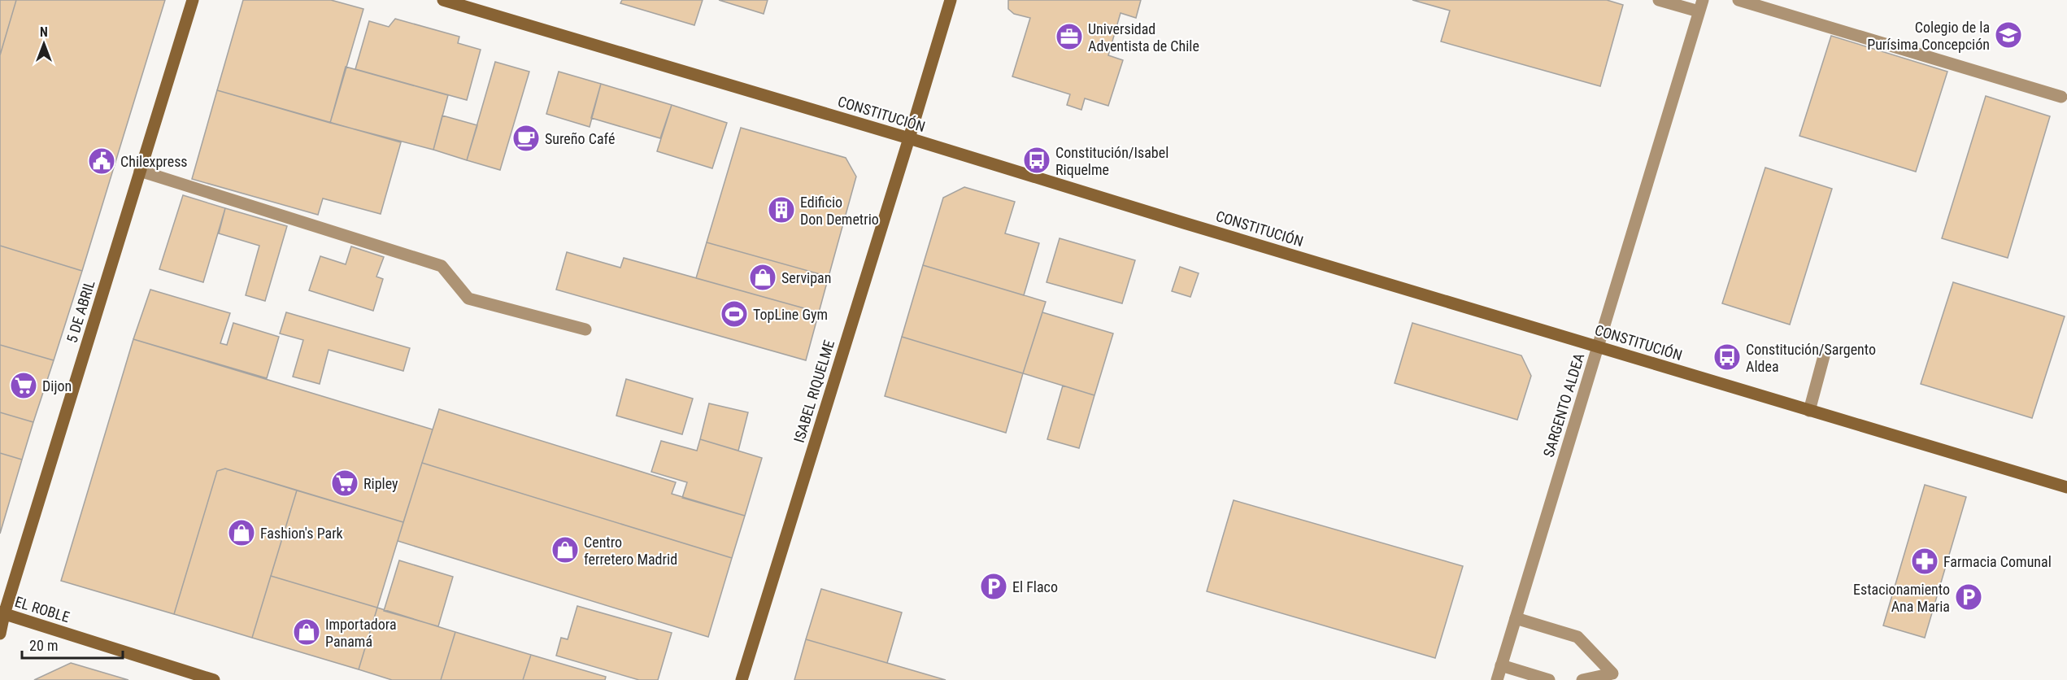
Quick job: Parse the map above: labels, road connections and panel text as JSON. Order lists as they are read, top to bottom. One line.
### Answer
{"streets":{"main road":["CONSTITUCIÓN","5 DE ABRIL","ISABEL RIQUELME","EL ROBLE"],"street":["SARGENTO ALDEA"]},"crossings":[["CONSTITUCIÓN","ISABEL RIQUELME"],["CONSTITUCIÓN","SARGENTO ALDEA"],["5 DE ABRIL","EL ROBLE"]],"places":{"school or university":["Colegio de la Purísima Concepción"],"office":["Universidad Adventista de Chile"],"cafe":["Sureño Café"],"bus stop":["Constitución/Isabel Riquelme","Constitución/Sargento Aldea"],"public building":["Chilexpress"],"building":["Edificio Don Demetrio"],"shop":["Servipan","Fashion's Park","Centro ferretero Madrid","Importadora Panamá"],"sports":["TopLine Gym"],"supermarket":["Dijon","Ripley"],"pharmacy":["Farmacia Comunal"],"parking":["El Flaco","Estacionamiento Ana Maria"]},"scale_bar":"20 m","north":"top"}
